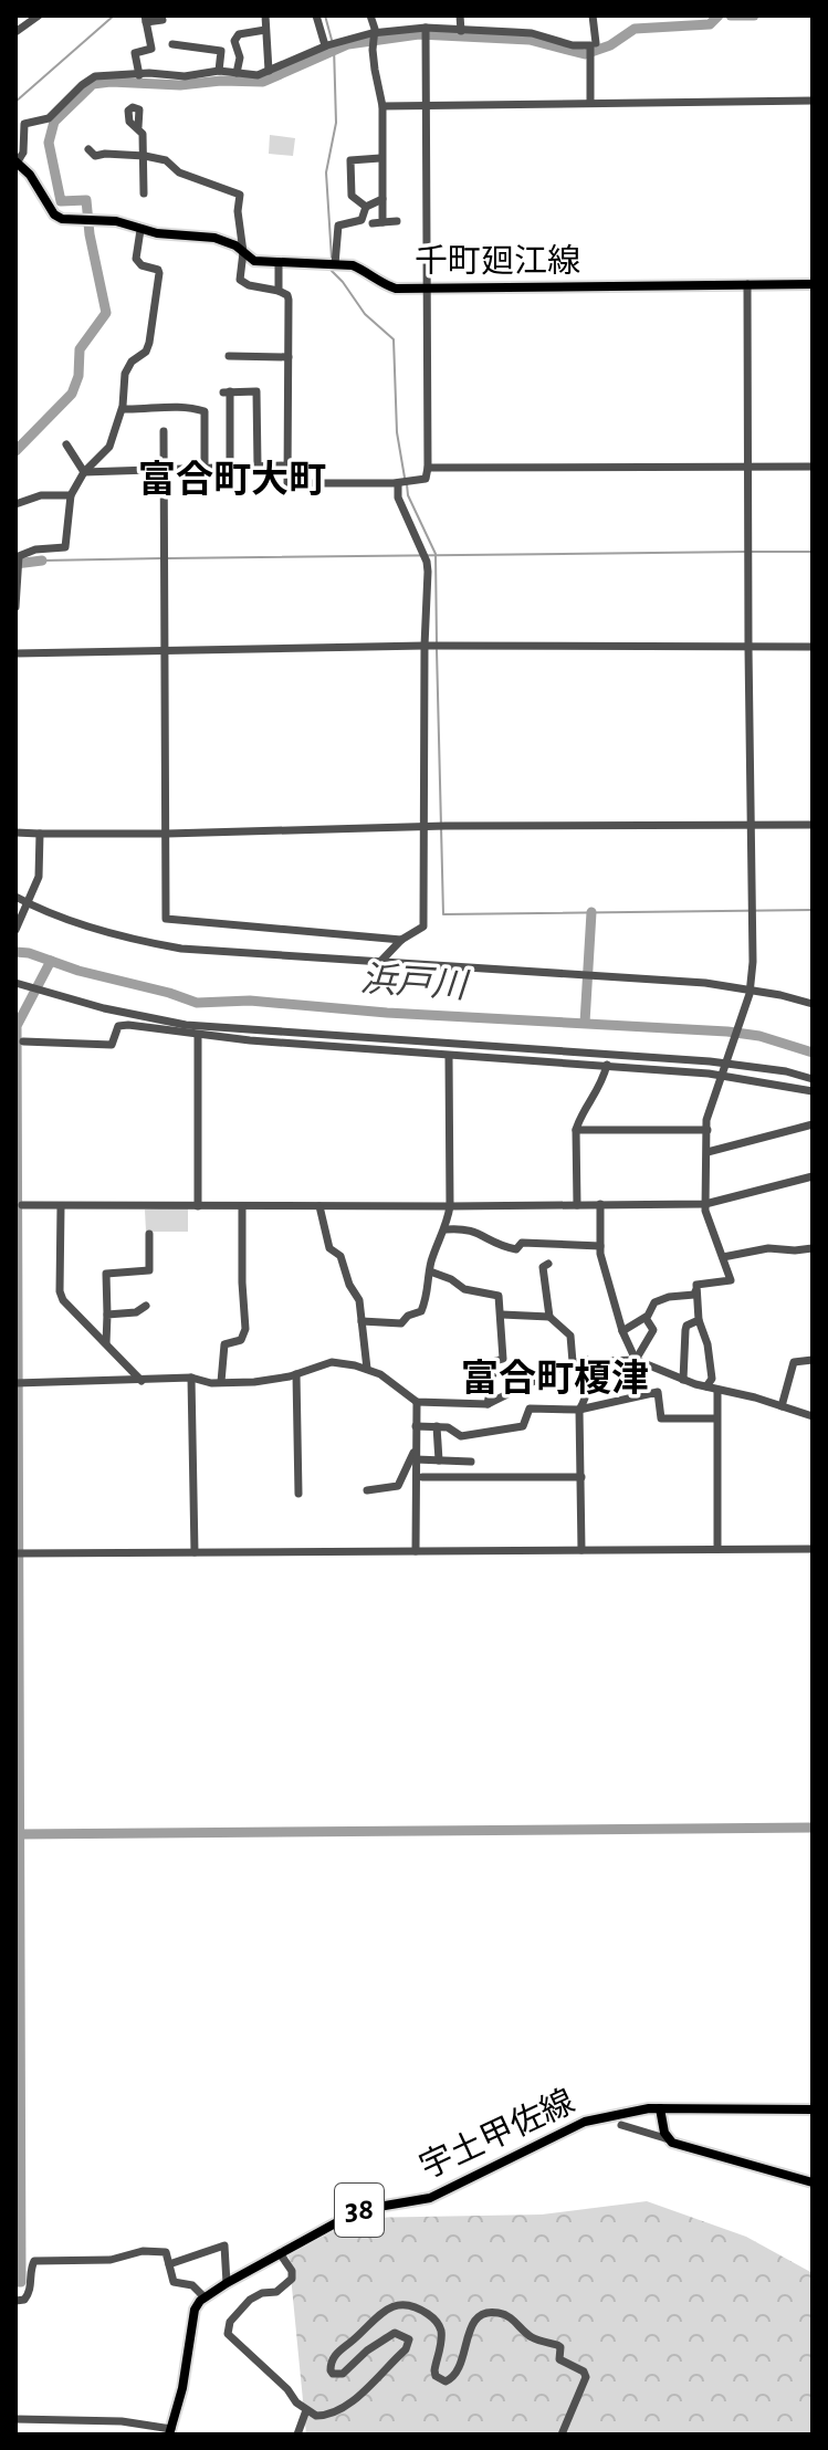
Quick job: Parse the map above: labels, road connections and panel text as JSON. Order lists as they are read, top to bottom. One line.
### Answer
{"streets":{"main road":["千町廻江線","宇土甲佐線","38"]},"districts":["富合町大町","富合町榎津"],"water":["浜戸川"]}
